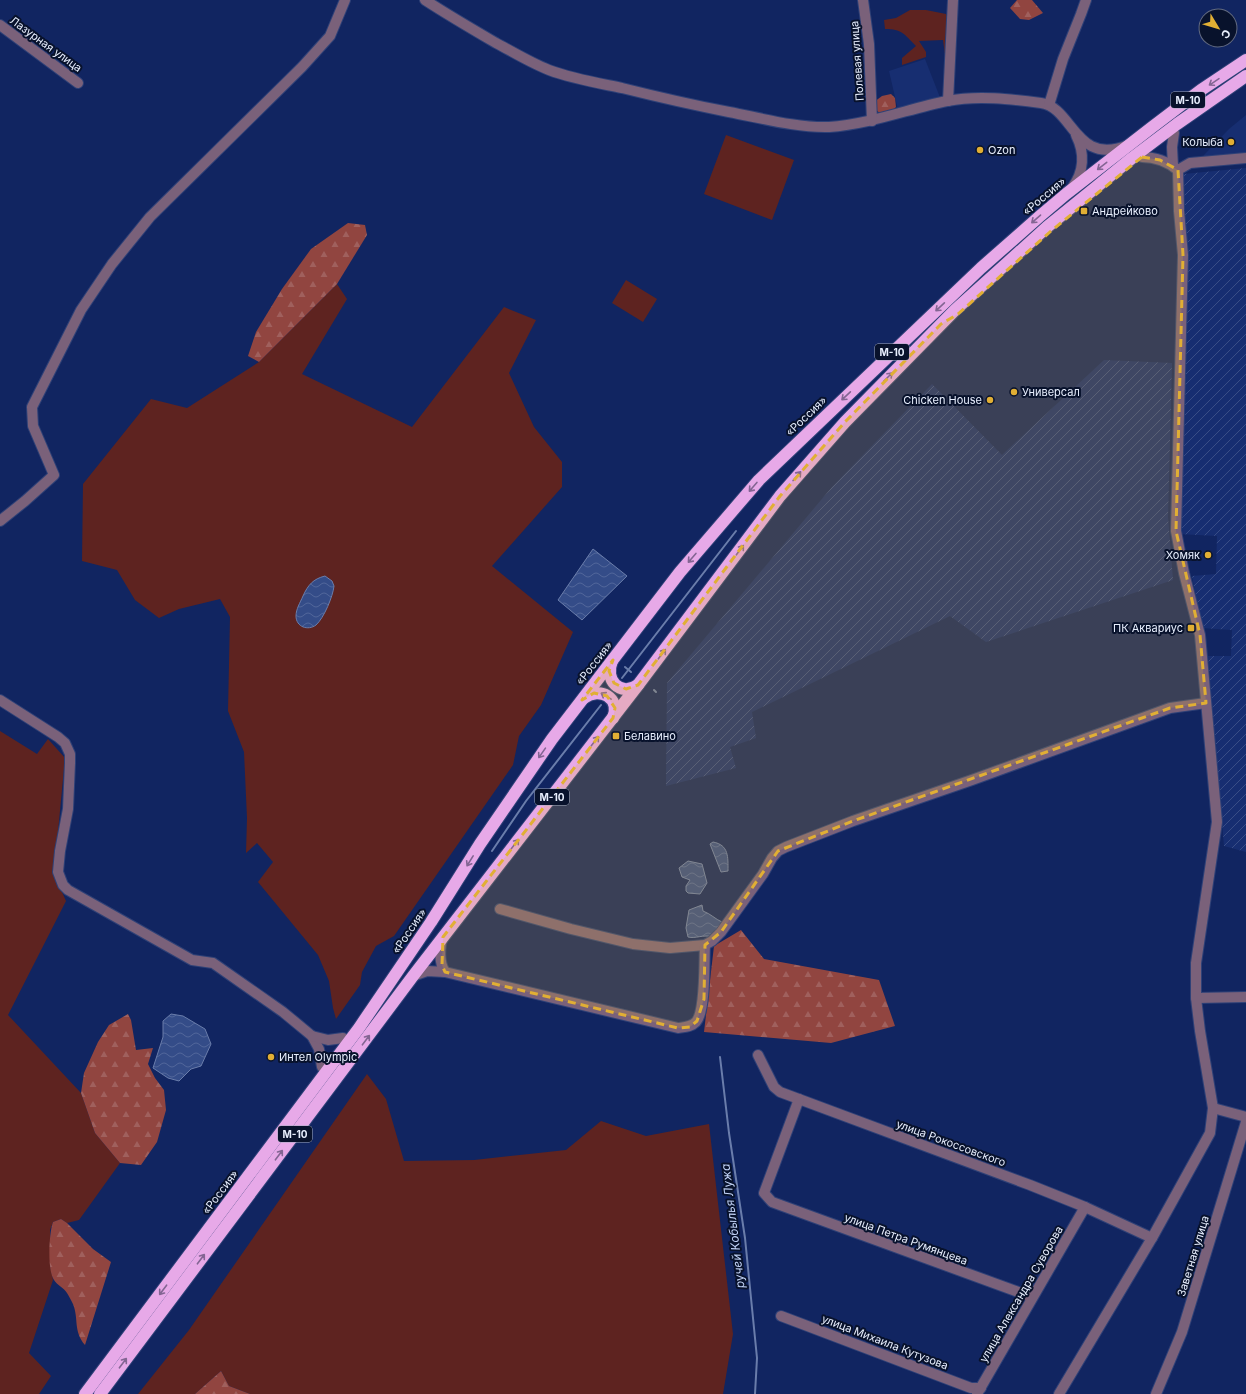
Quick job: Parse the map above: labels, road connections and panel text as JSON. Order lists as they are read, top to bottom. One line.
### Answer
{"streets":{"highway":["М-10","«Россия»"],"street":["Лазурная улица","Полевая улица","улица Рокоссовского","улица Петра Румянцева","Заветная улица","улица Александра Суворова","улица Михаила Кутузова"]},"crossings":[["улица Рокоссовского","улица Петра Румянцева"],["улица Рокоссовского","улица Александра Суворова"],["улица Петра Румянцева","улица Александра Суворова"],["улица Александра Суворова","улица Михаила Кутузова"]],"water":["ручей Кобылья Лужа"],"places":{"other":["Колыба","Ozon","Универсал","Chicken House","Хомяк","Интел Olympic"],"transit":["Андрейково","ПК Аквариус","Белавино"]},"north":"bottom right"}
